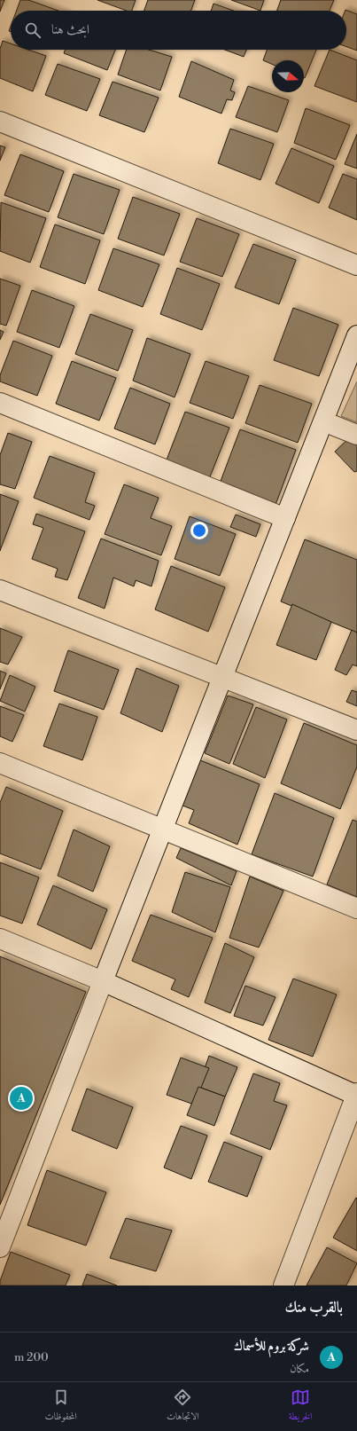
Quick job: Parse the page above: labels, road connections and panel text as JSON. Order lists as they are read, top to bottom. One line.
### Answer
{"north":"right","page":{"search":"ابحث هنا","pins":"A","heading":"بالقرب منك","list":[{"mark":"A","name":"شركة بروم للأسماك","note":"مكان","value":"200 m"}],"nav":["الخريطة","الاتجاهات","المحفوظات"]}}
